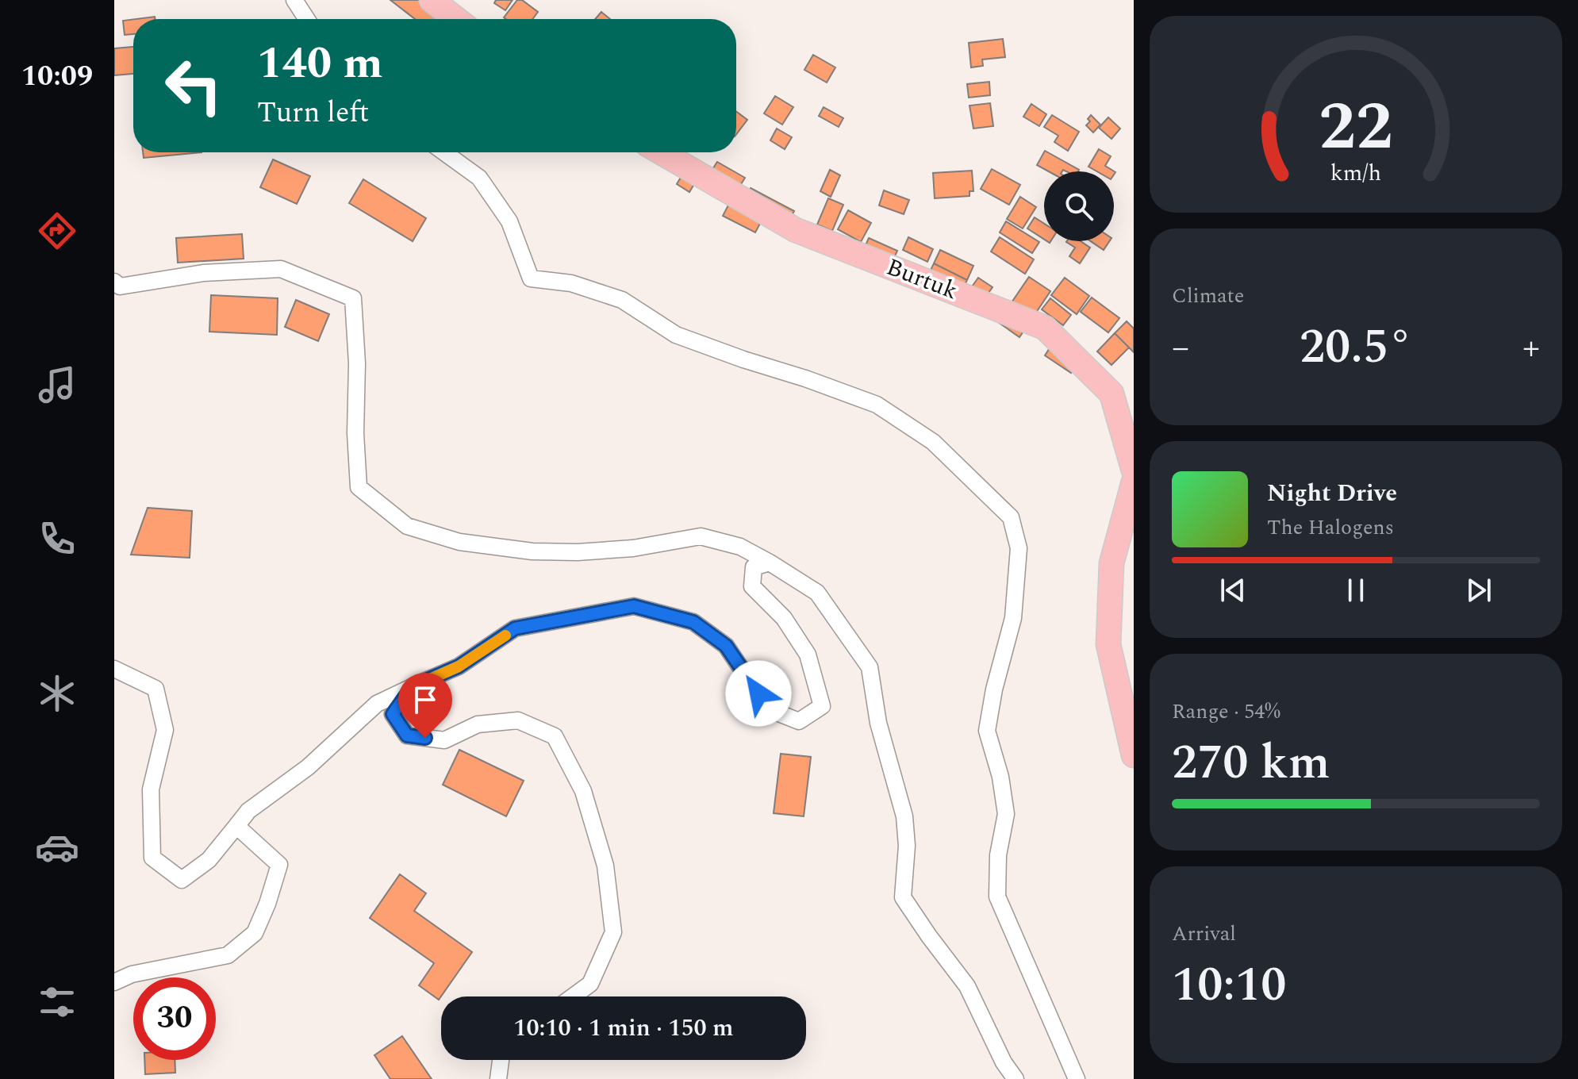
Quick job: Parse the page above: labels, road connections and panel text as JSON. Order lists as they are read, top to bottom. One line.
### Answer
{"streets":{"main road":["Burtuk"]},"page":{"tabs":"10:09","turn":["140 m","Turn left"],"tile":["Climate",["Range · 54%","270 km"],["Arrival","10:10"]],"heat":["−","20.5°","+"],"song":["Night Drive","The Halogens"],"limit":"30","trip":"10:10 · 1 min · 150 m","gauge":["22","km/h"]}}
